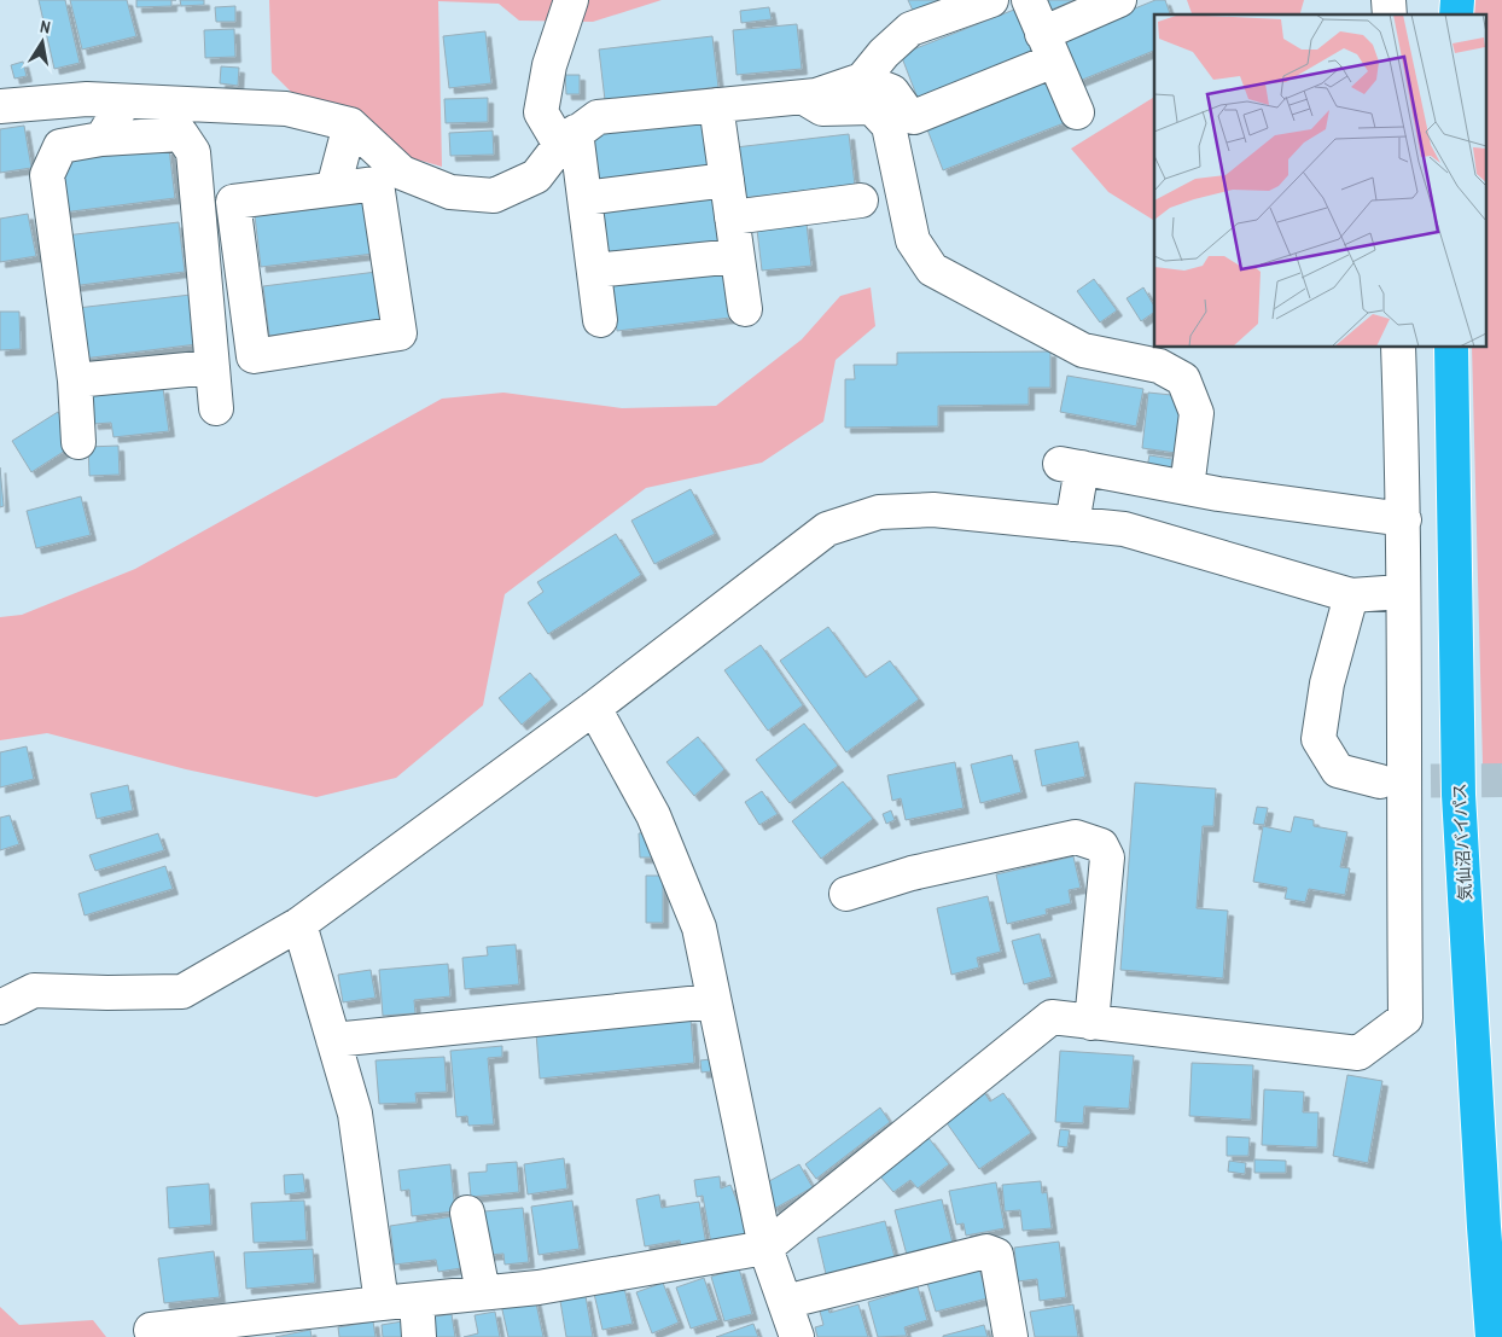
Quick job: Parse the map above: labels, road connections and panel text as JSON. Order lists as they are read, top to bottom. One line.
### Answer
{"streets":{"highway":["気仙沼バイパス"]},"north":"top"}
